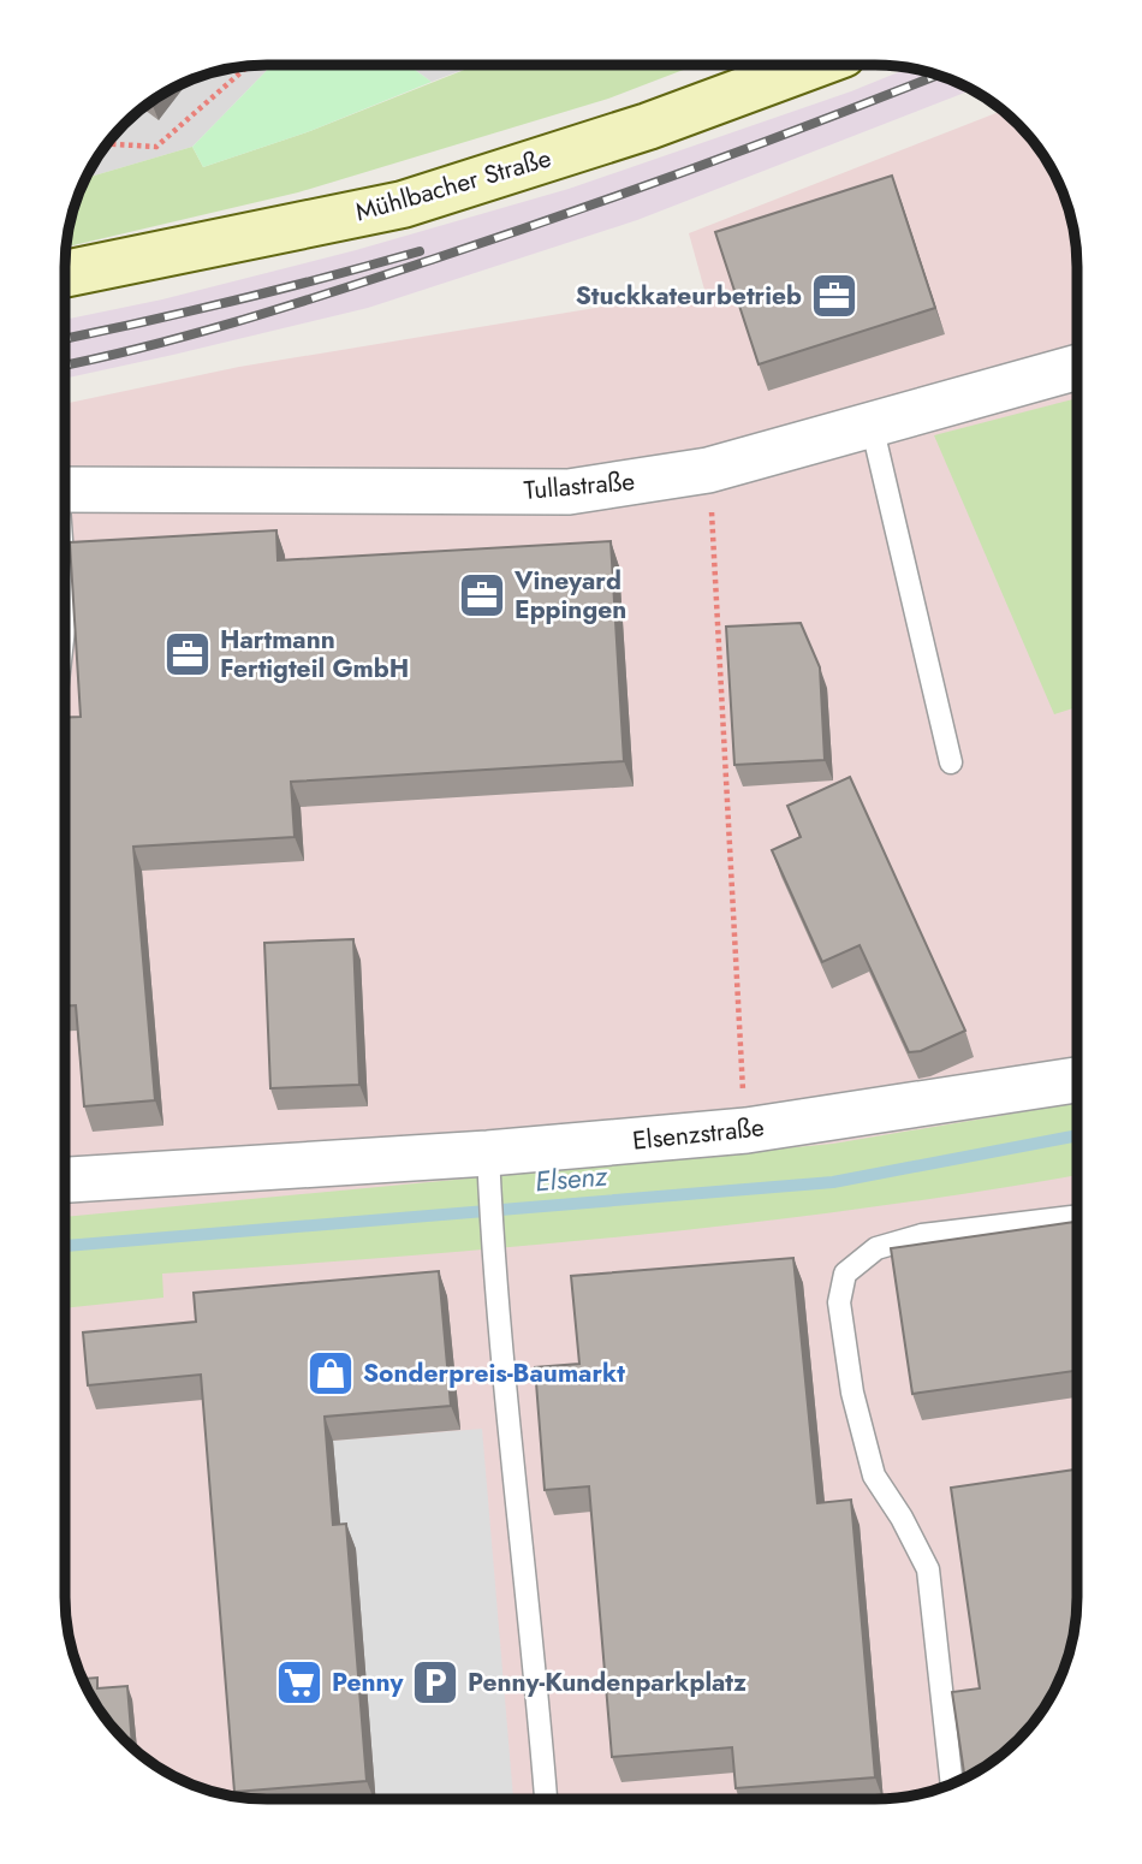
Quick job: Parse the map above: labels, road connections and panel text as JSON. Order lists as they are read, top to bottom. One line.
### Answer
{"streets":{"street":["Mühlbacher Straße","Tullastraße","Elsenzstraße"]},"water":["Elsenz"],"places":{"office":["Stuckkateurbetrieb","Vineyard Eppingen","Hartmann Fertigteil GmbH"],"shop":["Sonderpreis-Baumarkt"],"supermarket":["Penny"],"parking":["Penny-Kundenparkplatz"]}}
